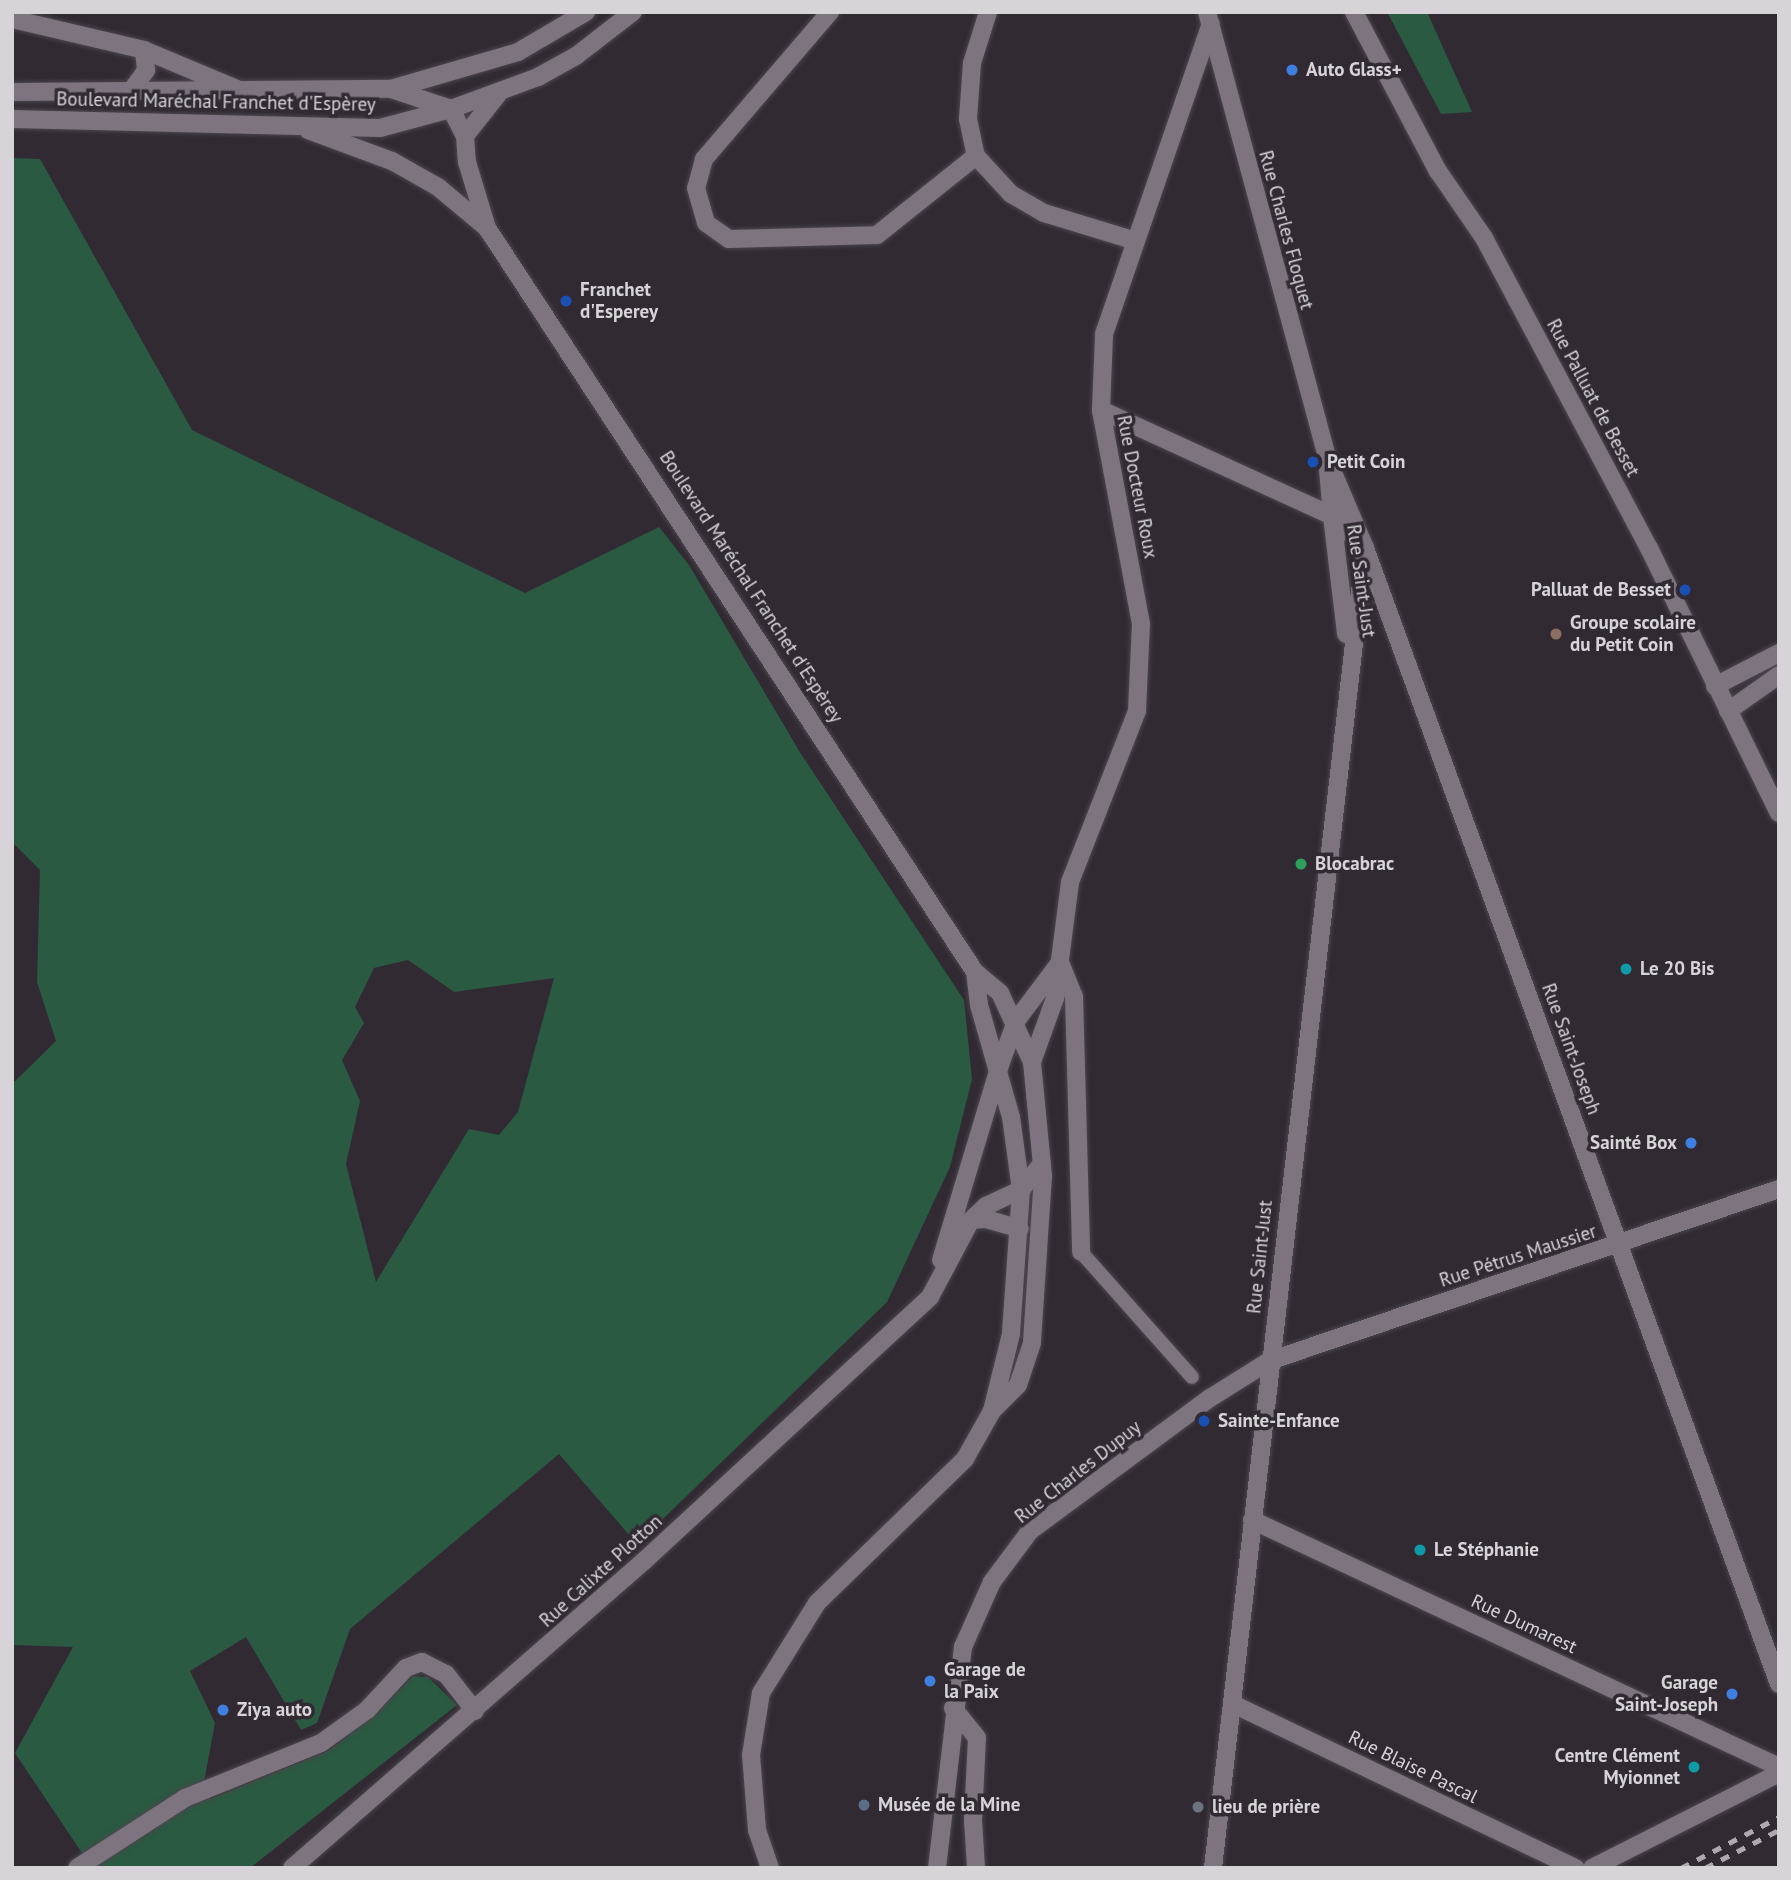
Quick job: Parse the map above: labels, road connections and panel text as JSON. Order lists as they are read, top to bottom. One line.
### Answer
{"streets":{"street":["Boulevard Maréchal Franchet d'Espèrey","Rue Charles Floquet","Rue Palluat de Besset","Rue Docteur Roux","Rue Saint-Just","Rue Saint-Joseph","Rue Pétrus Maussier","Rue Charles Dupuy","Rue Calixte Plotton","Rue Dumarest","Rue Blaise Pascal"]},"crossings":[["Boulevard Maréchal Franchet d'Espèrey","Rue Docteur Roux"],["Boulevard Maréchal Franchet d'Espèrey","Rue Calixte Plotton"],["Rue Charles Floquet","Rue Docteur Roux"],["Rue Charles Floquet","Rue Saint-Just"],["Rue Charles Floquet","Rue Saint-Joseph"],["Rue Saint-Just","Rue Saint-Joseph"],["Rue Saint-Just","Rue Pétrus Maussier"],["Rue Saint-Just","Rue Charles Dupuy"],["Rue Saint-Just","Rue Dumarest"],["Rue Saint-Just","Rue Blaise Pascal"],["Rue Saint-Joseph","Rue Pétrus Maussier"],["Rue Pétrus Maussier","Rue Charles Dupuy"]],"places":["Auto Glass+","Franchet d'Esperey","Petit Coin","Palluat de Besset","Groupe scolaire du Petit Coin","Blocabrac","Le 20 Bis","Sainté Box","Sainte-Enfance","Le Stéphanie","Garage de la Paix","Garage Saint-Joseph","Ziya auto","Centre Clément Myionnet","Musée de la Mine","lieu de prière"]}
